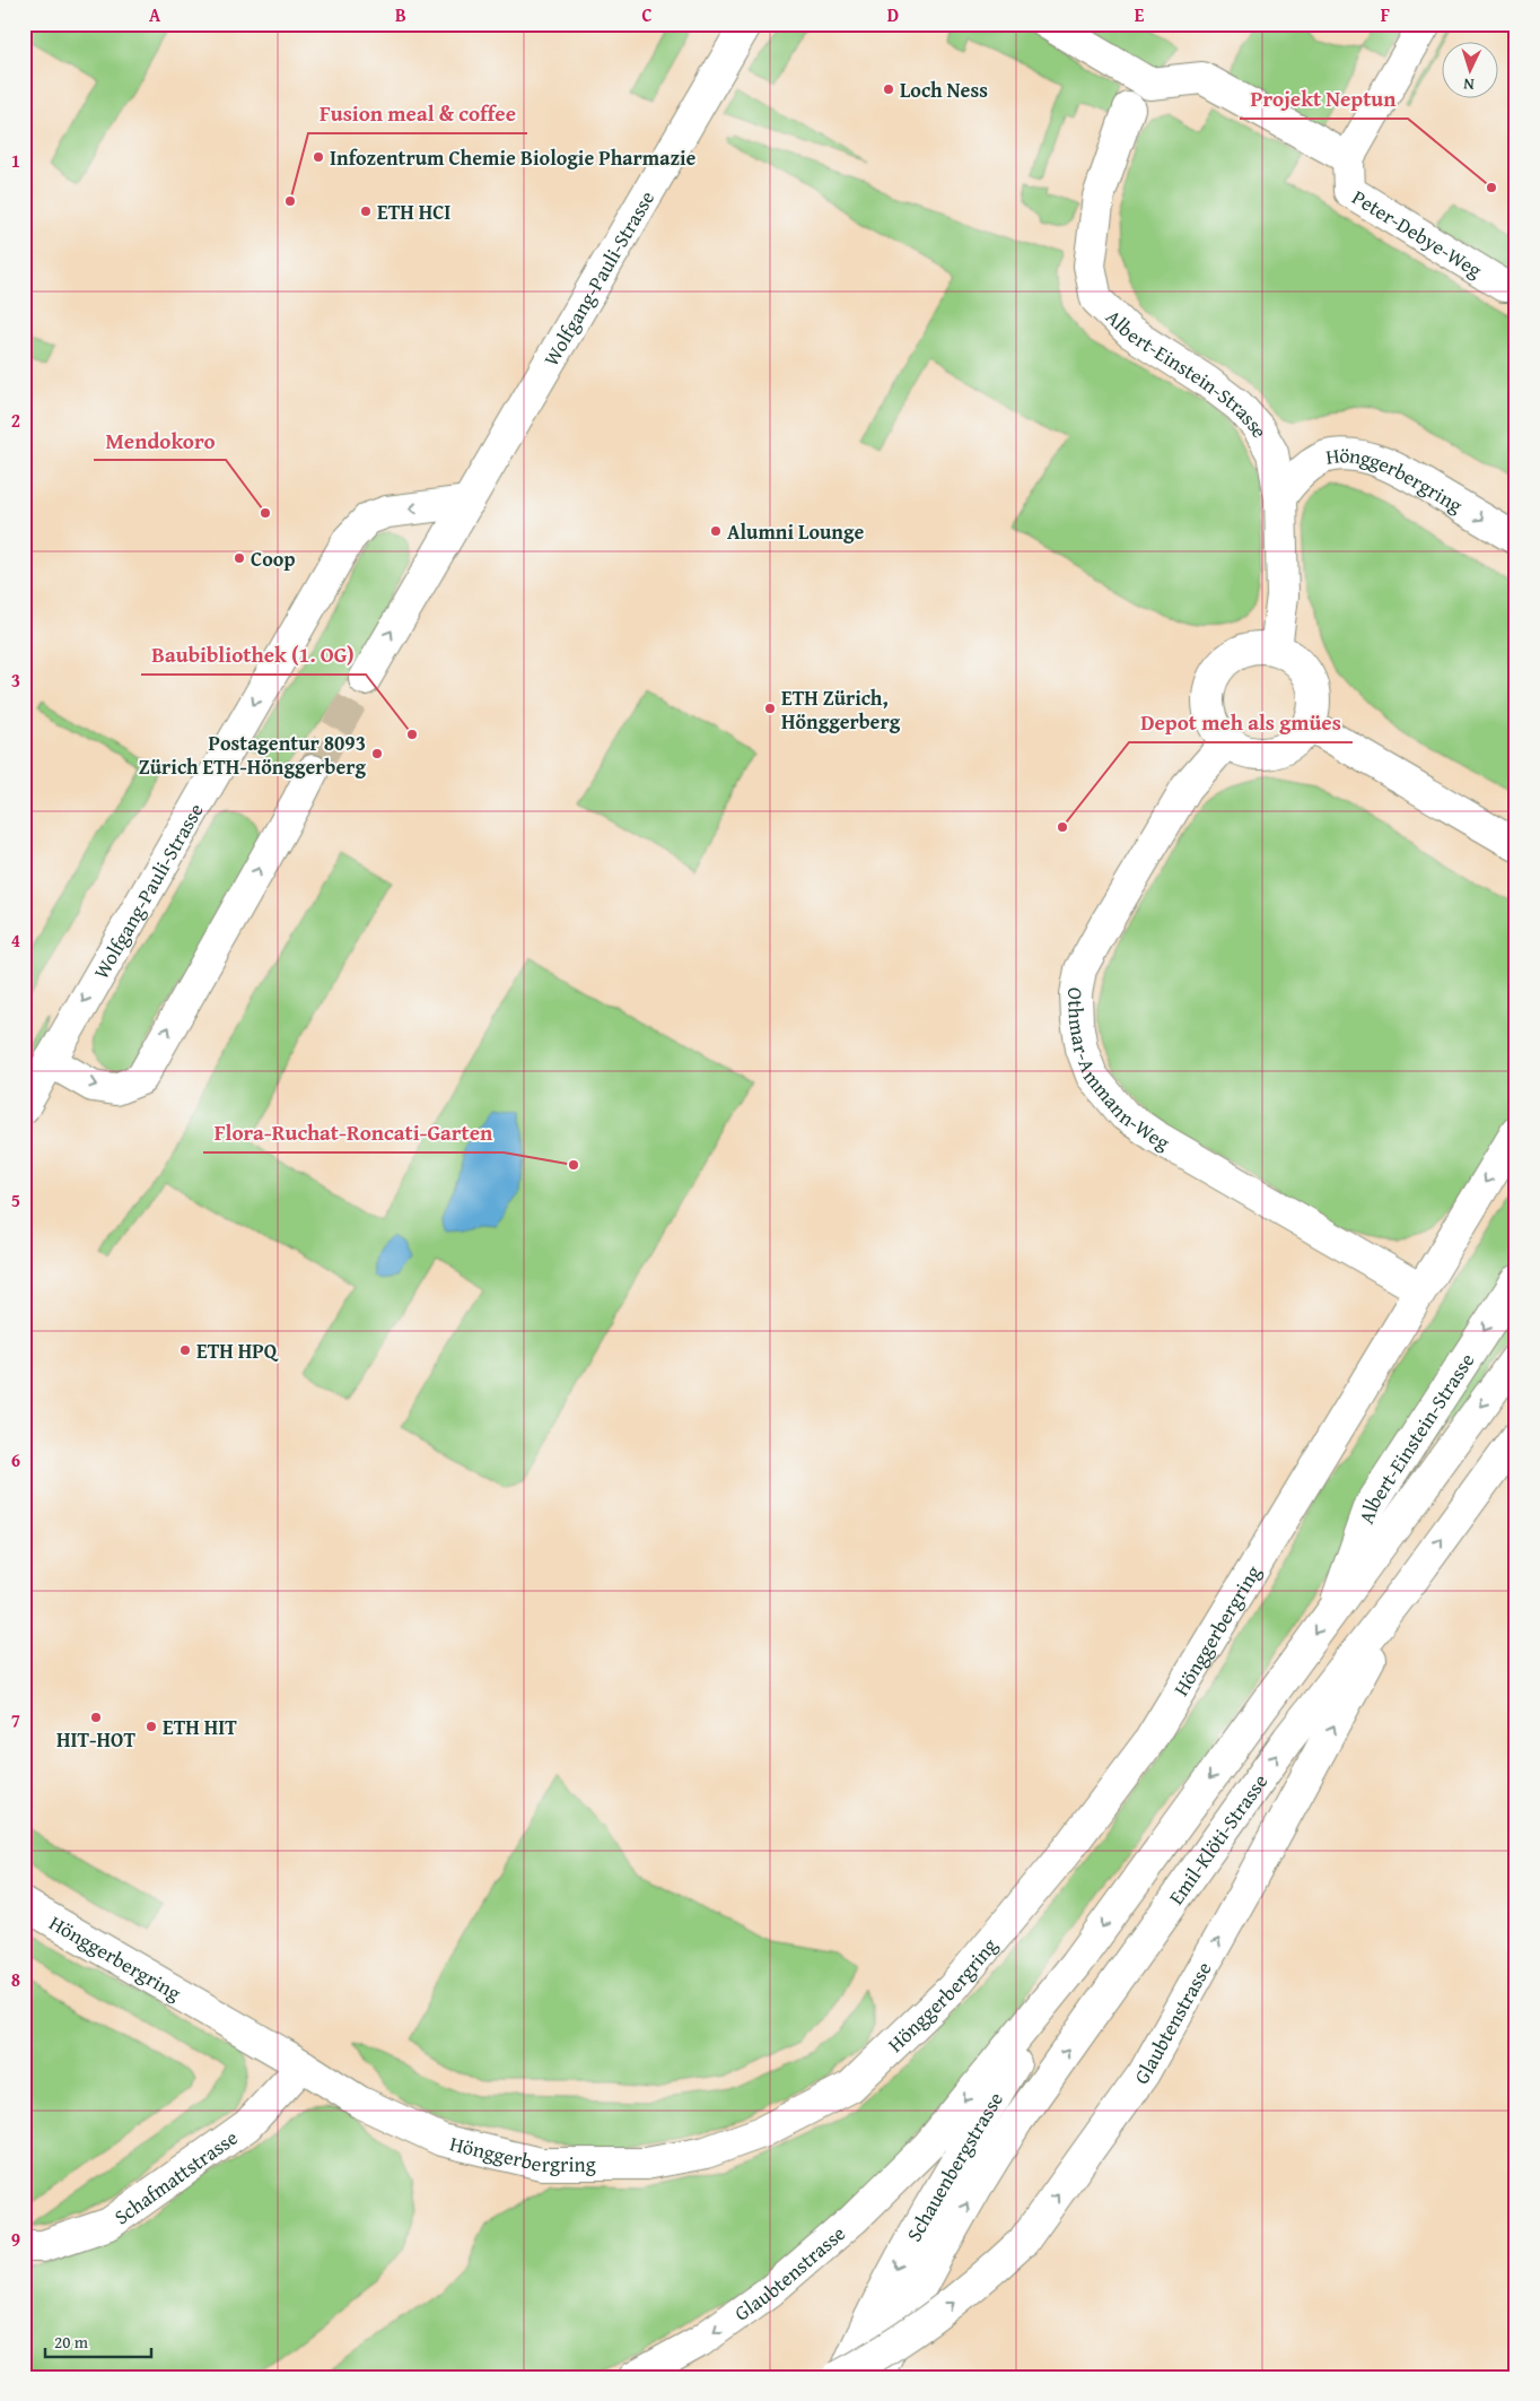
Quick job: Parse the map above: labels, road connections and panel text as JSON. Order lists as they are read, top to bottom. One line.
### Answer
{"streets":{"street":["Peter-Debye-Weg","Wolfgang-Pauli-Strasse","Albert-Einstein-Strasse","Hönggerbergring","Othmar-Ammann-Weg","Emil-Klöti-Strasse","Glaubtenstrasse","Schauenbergstrasse","Schafmattstrasse"]},"crossings":[["Albert-Einstein-Strasse","Hönggerbergring"],["Albert-Einstein-Strasse","Othmar-Ammann-Weg"],["Albert-Einstein-Strasse","Emil-Klöti-Strasse"],["Hönggerbergring","Othmar-Ammann-Weg"],["Hönggerbergring","Schafmattstrasse"],["Emil-Klöti-Strasse","Glaubtenstrasse"],["Emil-Klöti-Strasse","Schauenbergstrasse"],["Glaubtenstrasse","Schauenbergstrasse"]],"one_way":["Albert-Einstein-Strasse","Schauenbergstrasse"],"places":["Loch Ness","Infozentrum Chemie Biologie Pharmazie","Projekt Neptun","Fusion meal & coffee","ETH HCI","Mendokoro","Alumni Lounge","Coop","ETH Zürich, Hönggerberg","Baubibliothek (1. OG)","Postagentur 8093 Zürich ETH-Hönggerberg","Depot meh als gmües","Flora-Ruchat-Roncati-Garten","ETH HPQ","HIT-HOT","ETH HIT"],"scale_bar":"20 m","north":"bottom","grid":{"columns":["A","B","C","D","E","F"],"rows":["1","2","3","4","5","6","7","8","9"]}}
